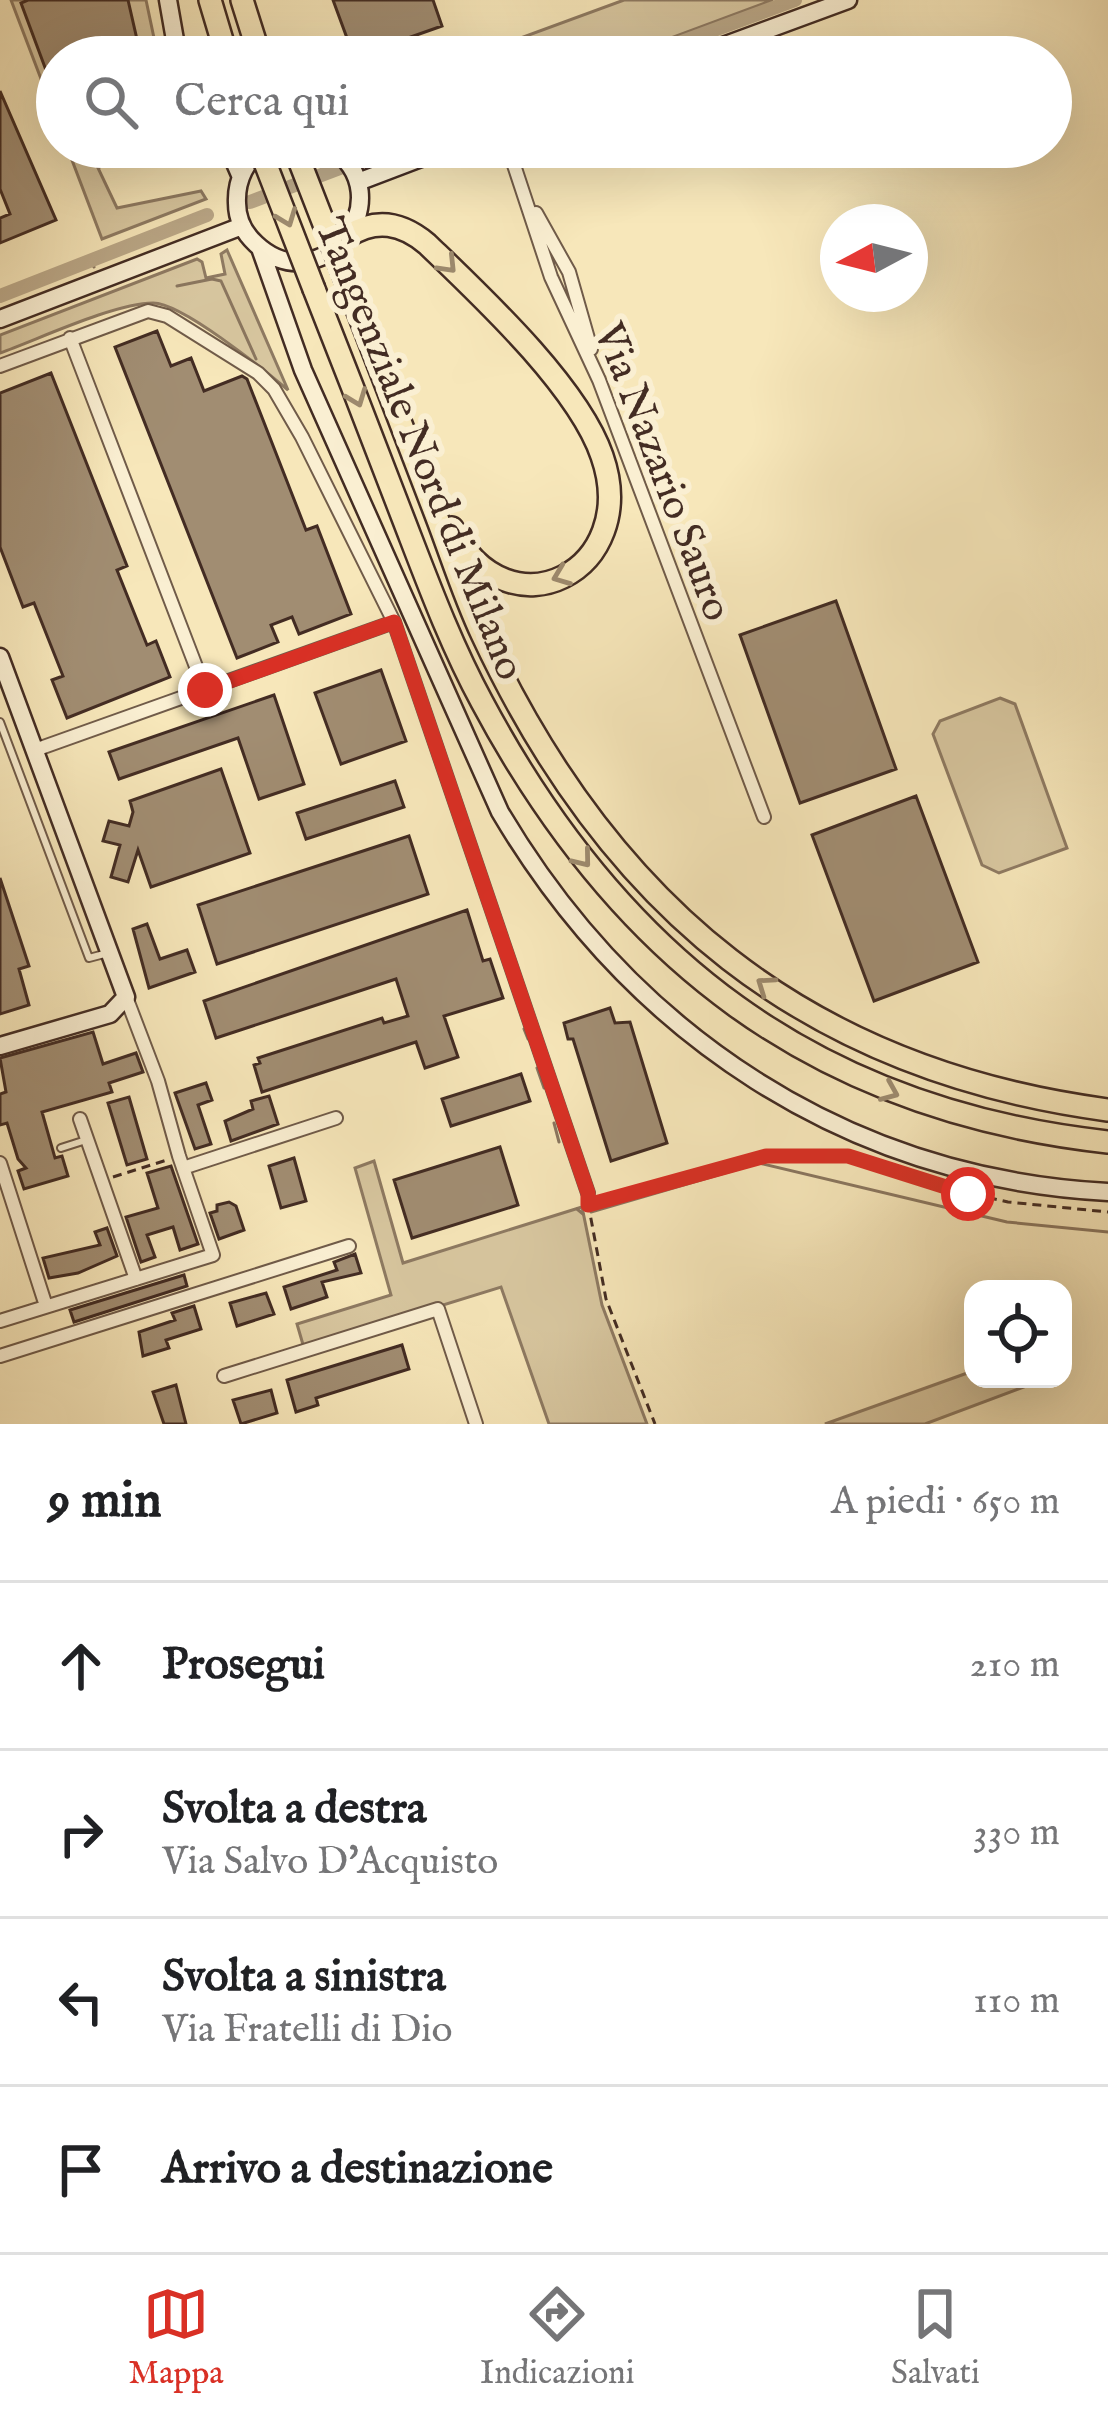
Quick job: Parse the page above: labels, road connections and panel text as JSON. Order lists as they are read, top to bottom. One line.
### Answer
{"streets":{"highway":["Tangenziale Nord di Milano"],"street":["Via Nazario Sauro"]},"north":"left","page":{"search":"Cerca qui","heading":["9 min","A piedi · 650 m"],"list":[["Prosegui","210 m"],["Svolta a destra","Via Salvo D'Acquisto","330 m"],["Svolta a sinistra","Via Fratelli di Dio","110 m"],"Arrivo a destinazione"],"nav":["Mappa","Indicazioni","Salvati"]}}
